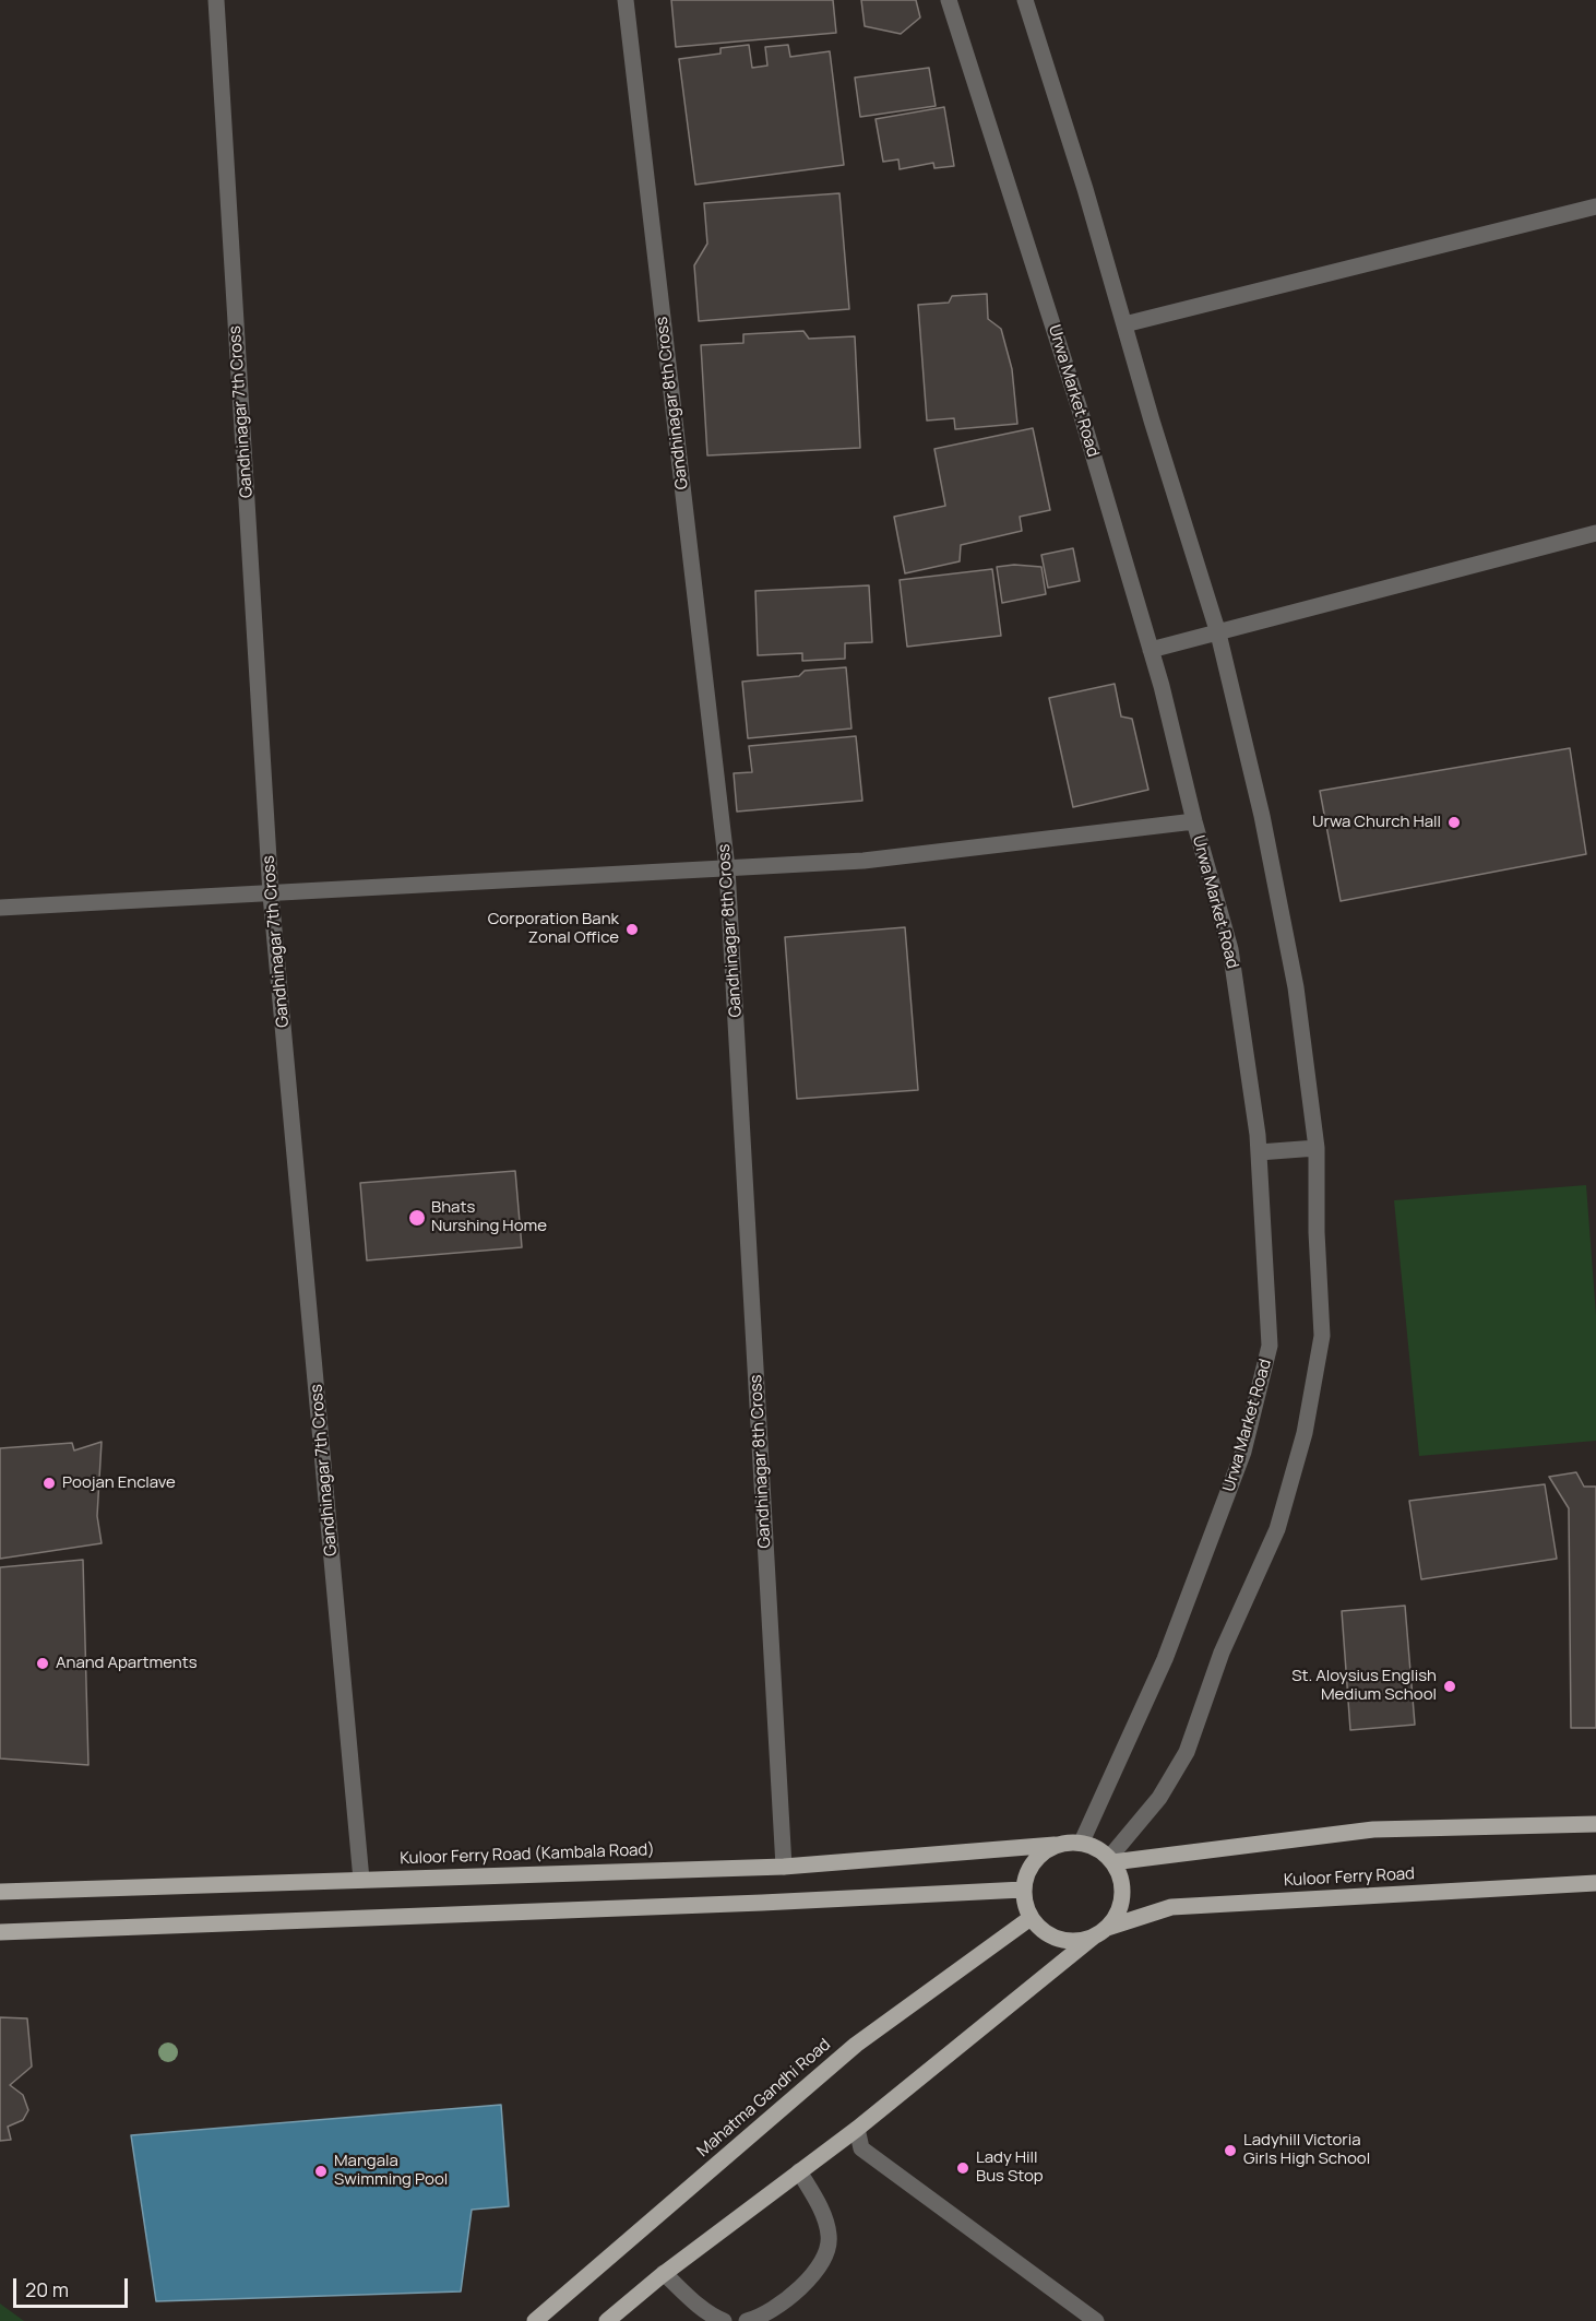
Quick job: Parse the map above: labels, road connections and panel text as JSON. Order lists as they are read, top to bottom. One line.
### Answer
{"streets":{"main road":["Kuloor Ferry Road (Kambala Road)","Kuloor Ferry Road","Mahatma Gandhi Road"],"street":["Urwa Market Road","Gandhinagar 8th Cross","Gandhinagar 7th Cross"]},"crossings":[["Urwa Market Road","Kuloor Ferry Road (Kambala Road)"],["Urwa Market Road","Kuloor Ferry Road"],["Urwa Market Road","Mahatma Gandhi Road"],["Gandhinagar 8th Cross","Kuloor Ferry Road (Kambala Road)"],["Gandhinagar 7th Cross","Kuloor Ferry Road (Kambala Road)"],["Kuloor Ferry Road (Kambala Road)","Kuloor Ferry Road"],["Kuloor Ferry Road (Kambala Road)","Mahatma Gandhi Road"],["Kuloor Ferry Road","Mahatma Gandhi Road"]],"places":["Urwa Church Hall","Corporation Bank Zonal Office","Bhats Nurshing Home","Poojan Enclave","Anand Apartments","St. Aloysius English Medium School","Ladyhill Victoria Girls High School","Lady Hill Bus Stop","Mangala Swimming Pool"],"scale_bar":"20 m"}
